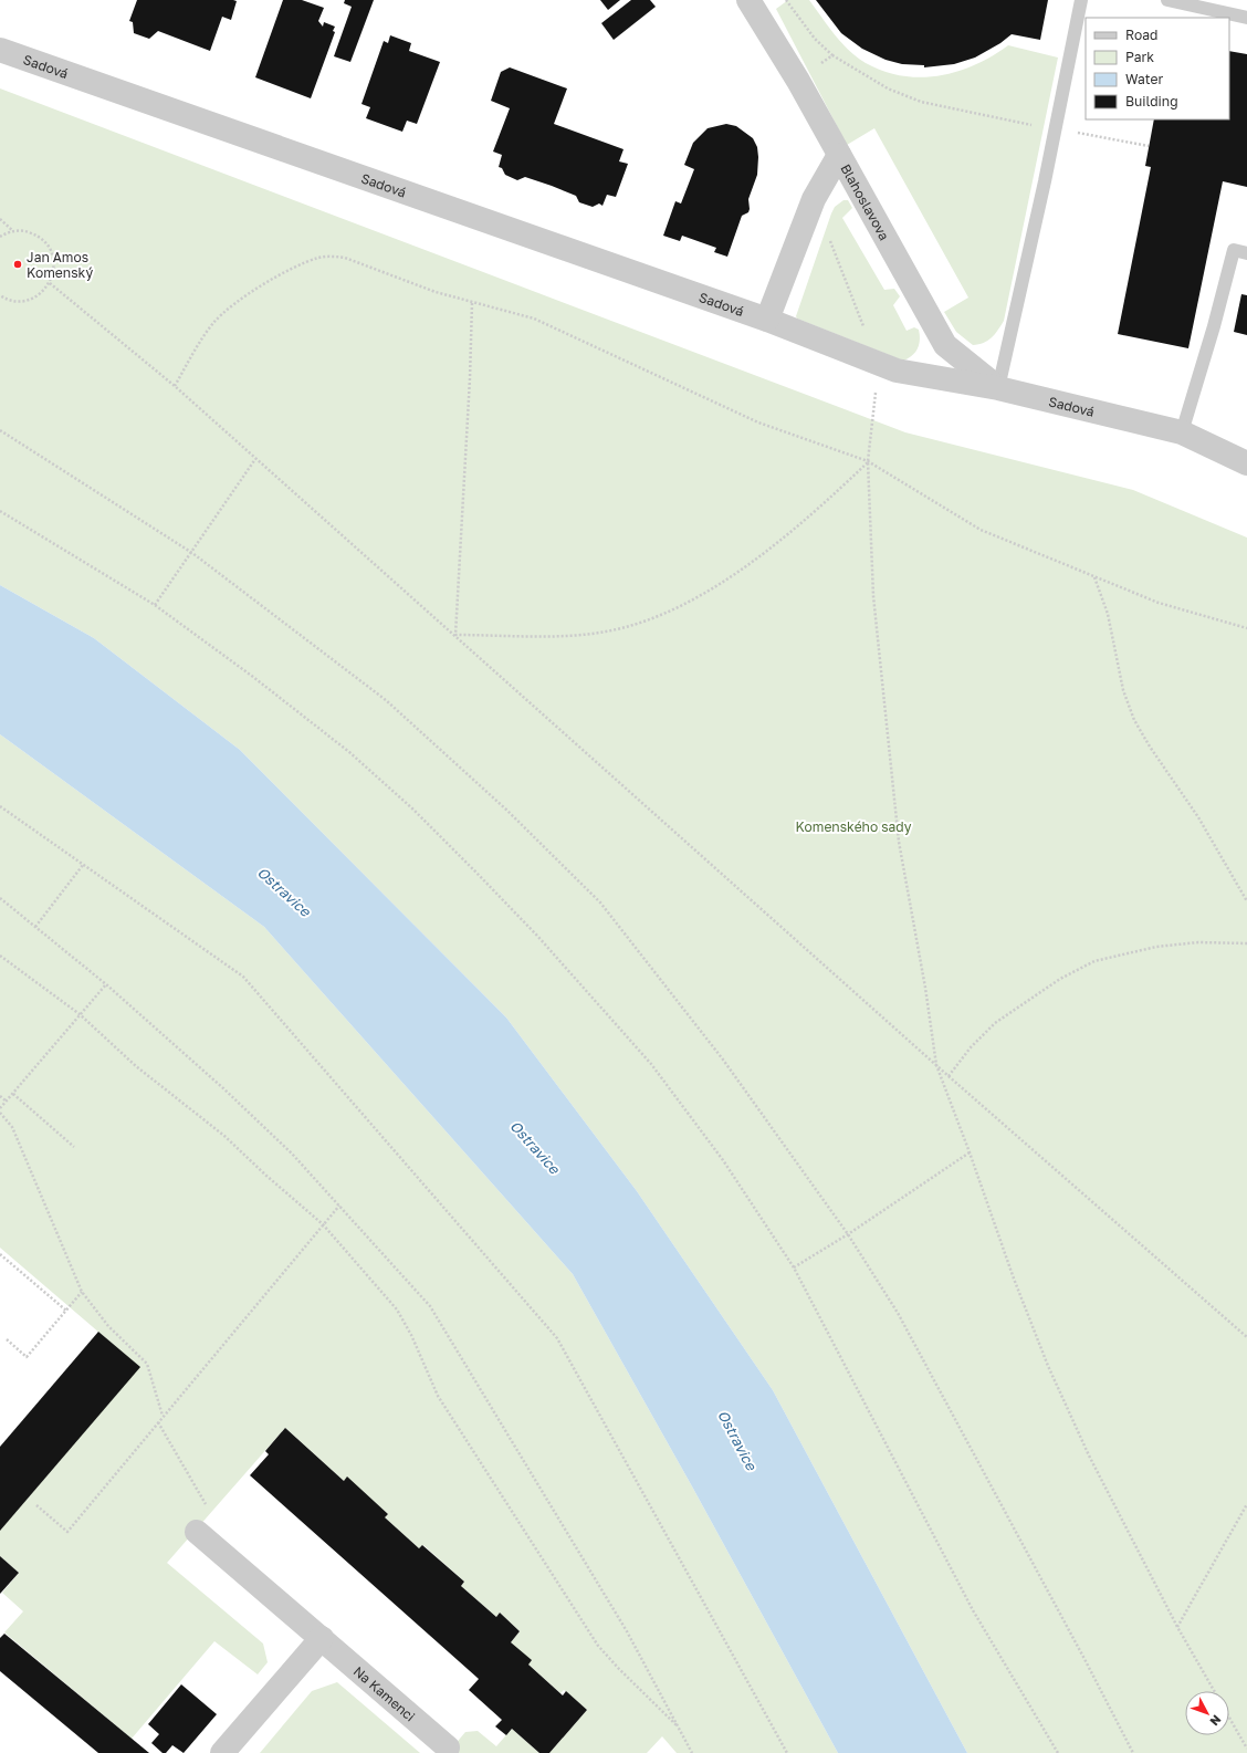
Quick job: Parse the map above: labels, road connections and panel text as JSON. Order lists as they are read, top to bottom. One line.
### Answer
{"streets":{"street":["Sadová","Blahoslavova","Na Kamenci"]},"crossings":[["Sadová","Blahoslavova"]],"water":["Ostravice"],"parks":["Komenského sady"],"places":["Jan Amos Komenský"],"legend":["Road","Park","Water","Building"],"north":"bottom right"}
